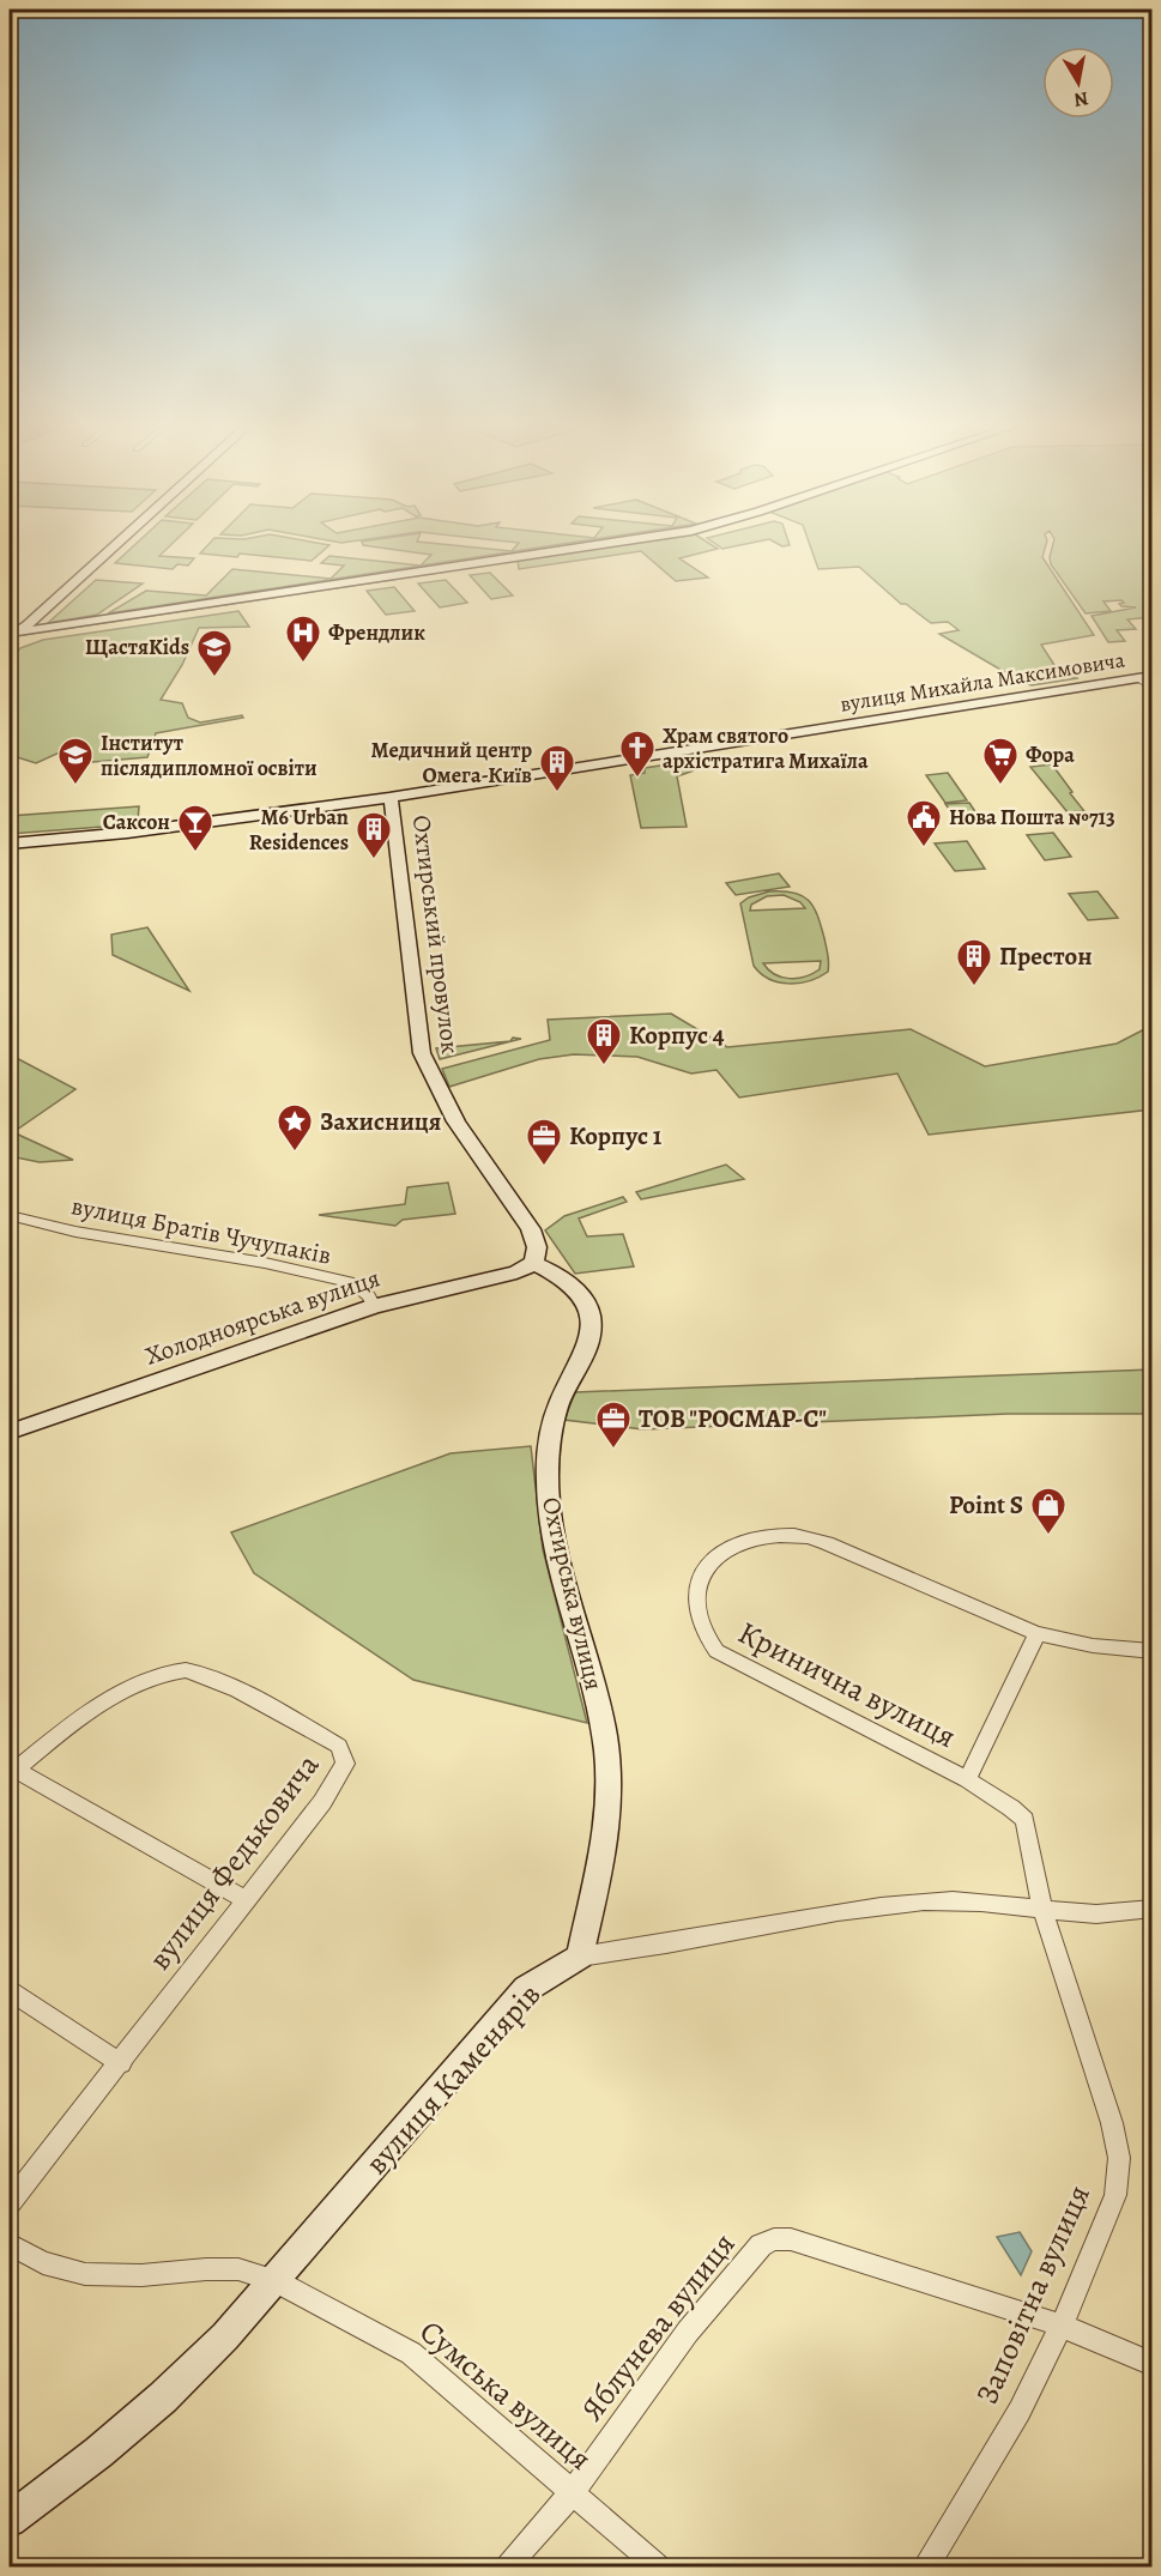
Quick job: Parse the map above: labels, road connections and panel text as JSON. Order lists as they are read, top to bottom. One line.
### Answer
{"streets":{"main road":["вулиця Михайла Максимовича","Охтирський провулок","Холодноярська вулиця","Охтирська вулиця","вулиця Каменярів"],"street":["вулиця Братів Чучупаків","Кринична вулиця","вулиця Федьковича","Заповітна вулиця","Яблунева вулиця","Сумська вулиця"]},"crossings":[["вулиця Михайла Максимовича","Охтирський провулок"],["Охтирський провулок","Холодноярська вулиця"],["Охтирський провулок","Охтирська вулиця"],["вулиця Братів Чучупаків","Холодноярська вулиця"],["Холодноярська вулиця","Охтирська вулиця"],["Охтирська вулиця","вулиця Каменярів"],["Кринична вулиця","вулиця Каменярів"],["Кринична вулиця","Заповітна вулиця"],["вулиця Каменярів","Заповітна вулиця"],["вулиця Каменярів","Сумська вулиця"],["Заповітна вулиця","Яблунева вулиця"],["Яблунева вулиця","Сумська вулиця"]],"places":{"hospital":["Френдлик"],"school or university":["ЩастяKids","Інститут післядипломної освіти"],"church":["Храм святого архістратига Михаїла"],"supermarket":["Фора"],"building":["Медичний центр Омега-Київ","M6 Urban Residences","Престон","Корпус 4"],"public building":["Нова Пошта №713"],"bar":["Саксон"],"place":["Захисниця"],"office":["Корпус 1","ТОВ \"РОСМАР-С\""],"shop":["Point S"]},"north":"bottom"}
